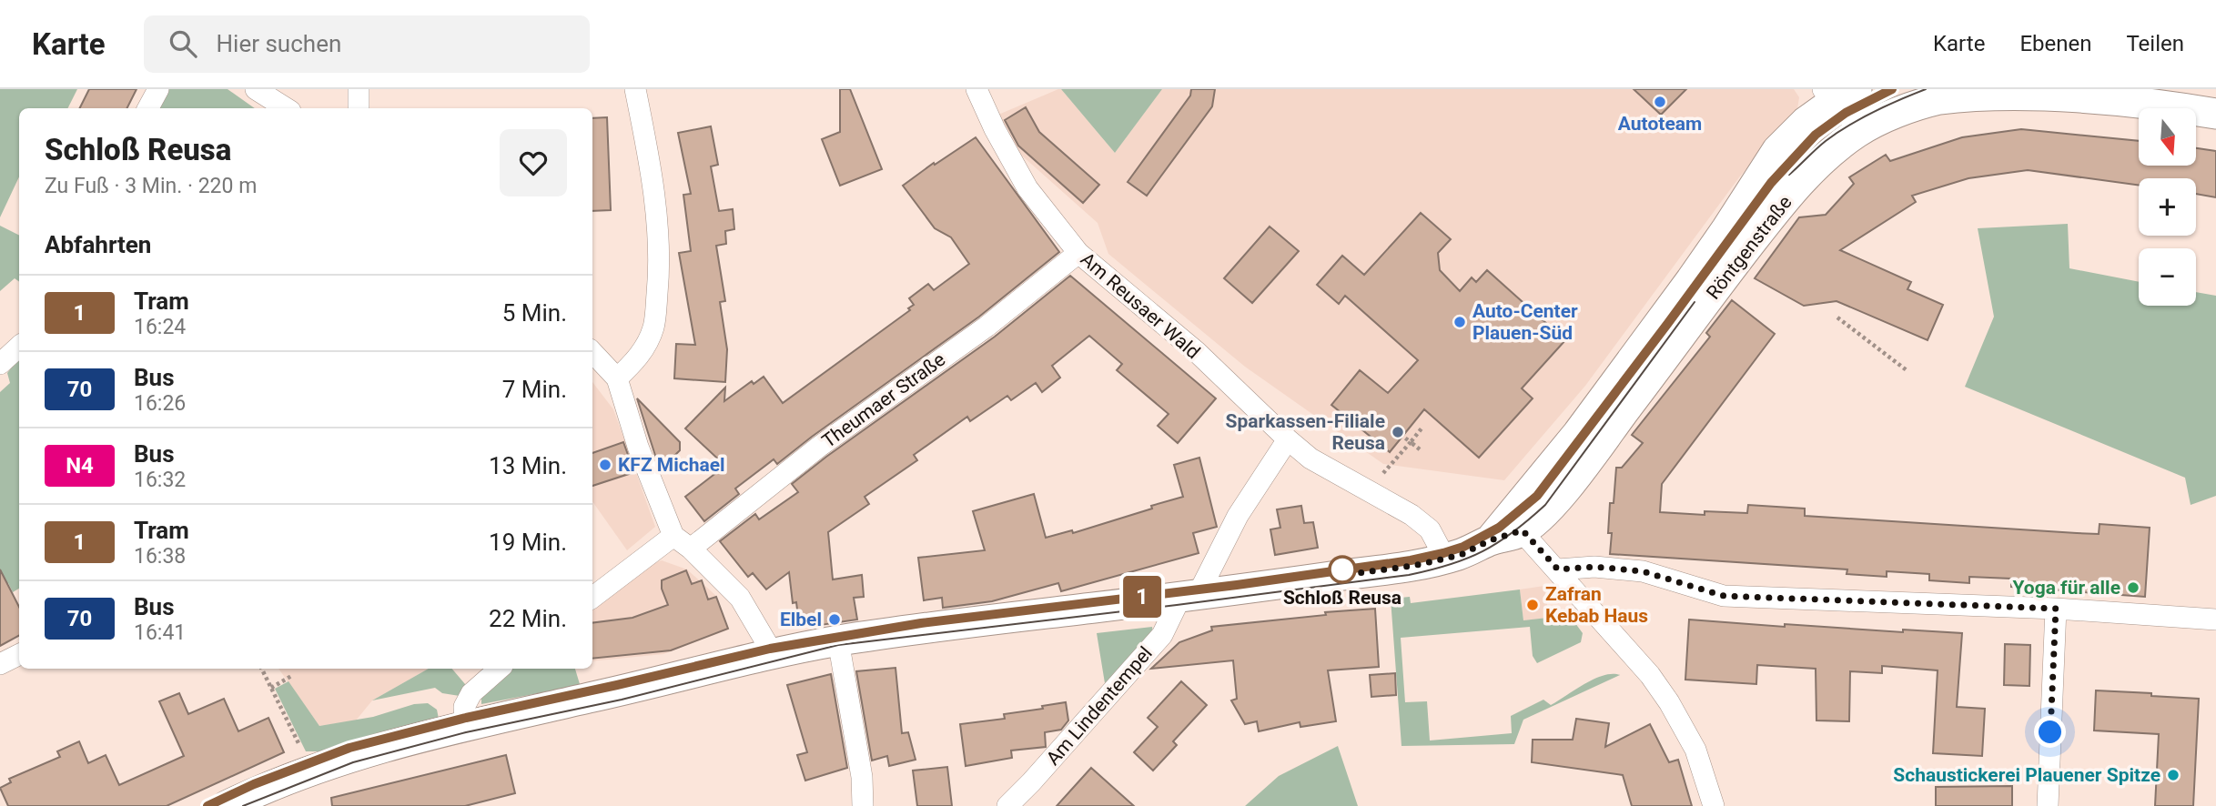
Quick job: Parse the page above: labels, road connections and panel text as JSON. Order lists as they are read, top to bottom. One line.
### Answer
{"streets":{"street":["Röntgenstraße","Am Reusaer Wald","Theumaer Straße","Am Lindentempel"]},"crossings":[["Röntgenstraße","Am Reusaer Wald"],["Am Reusaer Wald","Theumaer Straße"]],"places":["Autoteam","Auto-Center Plauen-Süd","Sparkassen-Filiale Reusa","KFZ Michael","Schloß Reusa","Yoga für alle","Zafran Kebab Haus","Elbel","Schaustickerei Plauener Spitze"],"lines":["tram line 1"],"north":"bottom","page":{"header":"Karte","search":"Hier suchen","nav":["Karte","Ebenen","Teilen"],"on_map":"1","map_buttons":["+","−"],"heading":[["Schloß Reusa","Zu Fuß · 3 Min. · 220 m"],"Abfahrten"],"list":[{"mark":"1","name":"Tram","note":"16:24","value":"5 Min."},{"mark":"70","name":"Bus","note":"16:26","value":"7 Min."},{"mark":"N4","name":"Bus","note":"16:32","value":"13 Min."},{"mark":"1","name":"Tram","note":"16:38","value":"19 Min."},{"mark":"70","name":"Bus","note":"16:41","value":"22 Min."}]}}
